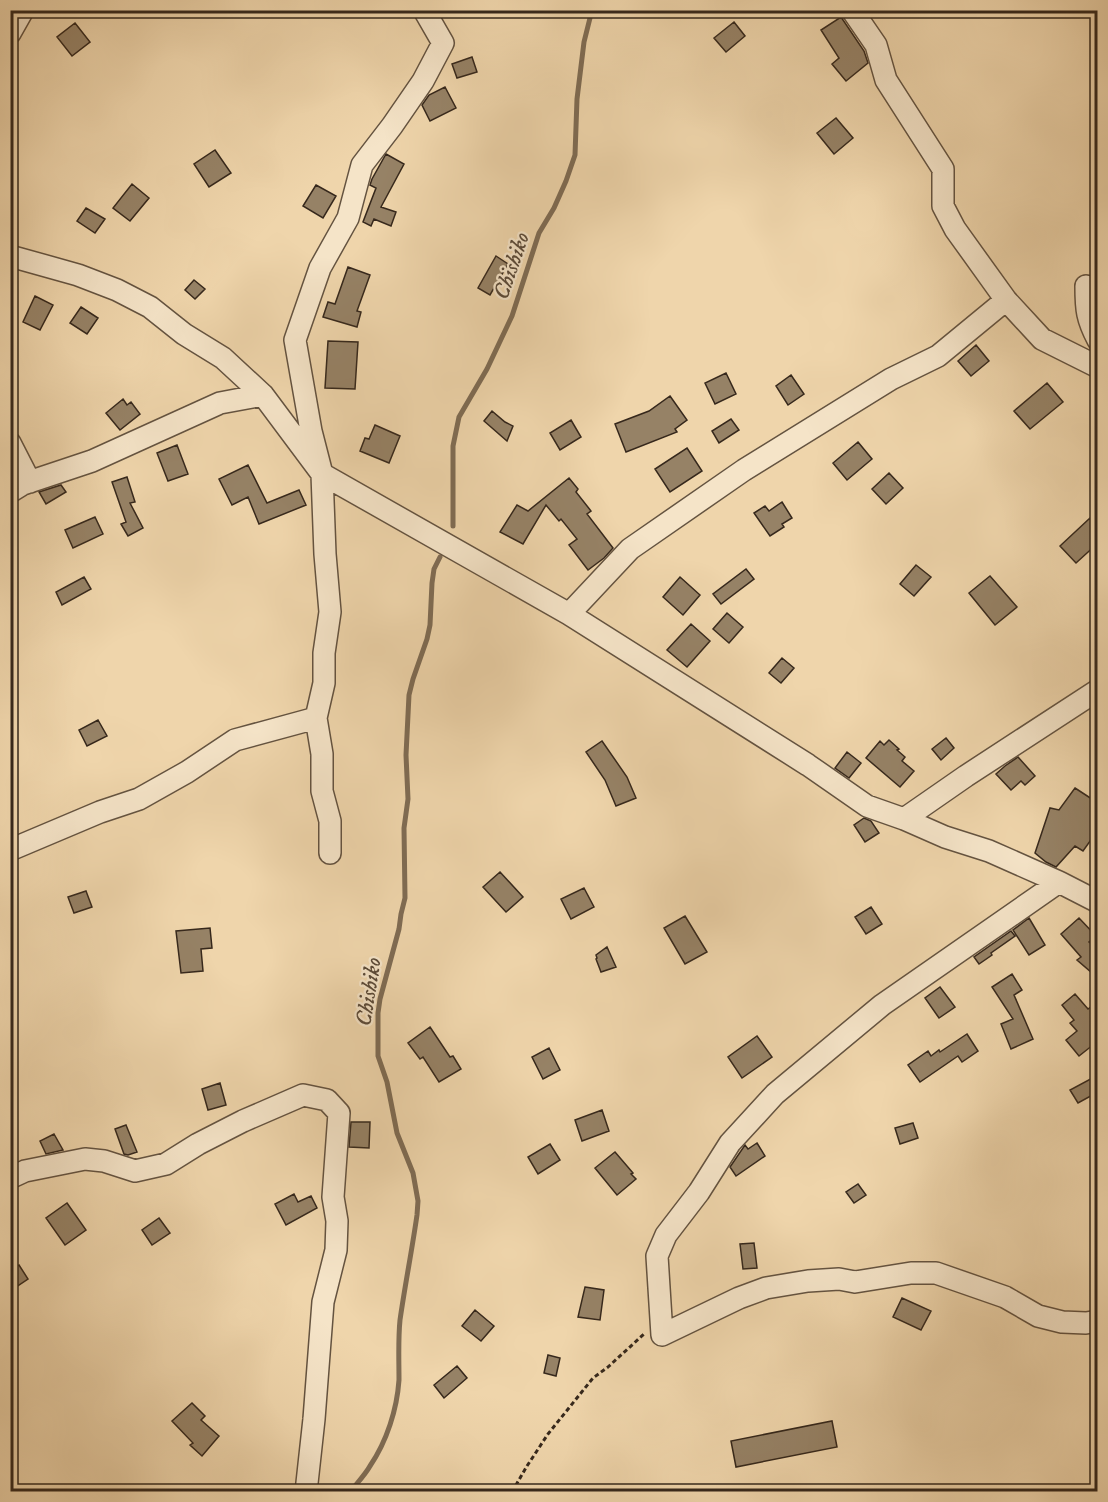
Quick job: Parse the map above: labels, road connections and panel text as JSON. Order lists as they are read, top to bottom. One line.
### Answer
{"water":["Chishiko"]}
